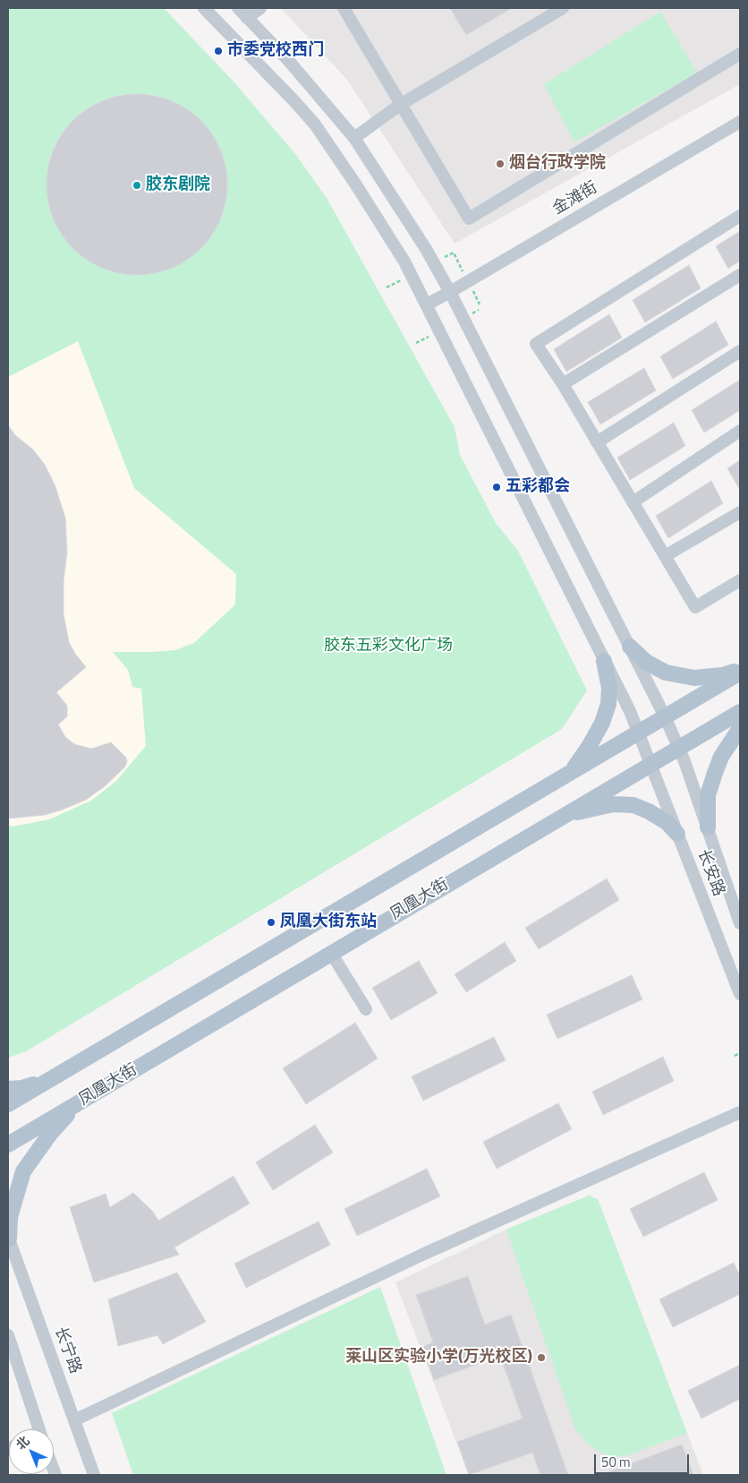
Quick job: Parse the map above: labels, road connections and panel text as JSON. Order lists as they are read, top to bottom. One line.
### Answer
{"streets":{"main road":["凤凰大街"],"street":["金滩街","长安路","长宁路"]},"crossings":[["金滩街","长安路"],["长安路","凤凰大街"]],"parks":["胶东五彩文化广场"],"places":["市委党校西门","烟台行政学院","胶东剧院","五彩都会","凤凰大街东站","莱山区实验小学(万光校区)"],"scale_bar":"50 m","north":"top left"}
